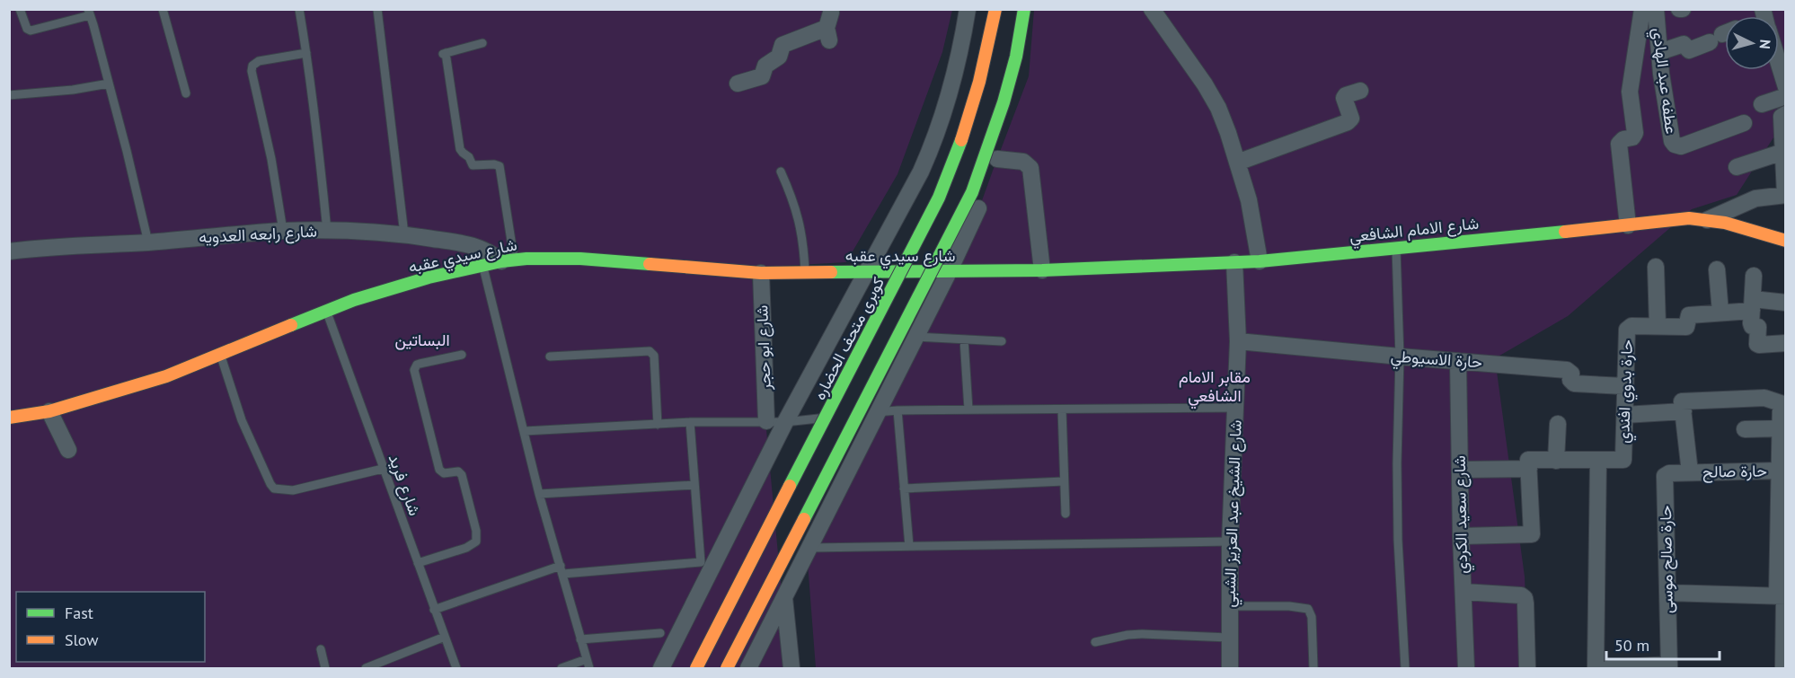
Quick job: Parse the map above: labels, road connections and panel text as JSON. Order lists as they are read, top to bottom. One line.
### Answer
{"streets":{"main road":["شارع الامام الشافعي","شارع سيدي عقبه","كوبرى متحف الحضاره"],"street":["عطفه عبد الهادي","شارع رابعه العدويه","شارع ابو حجر","حارة الاسيوطي","حارة بدوي افندي","حارة صالح","شارع الشيخ عبد العزيز الشبي","شارع سعيد الكردي","حارة صالح موسى"],"lane":["شارع فريد"]},"crossings":[["شارع الامام الشافعي","شارع سيدي عقبه"],["شارع الامام الشافعي","شارع الشيخ عبد العزيز الشبي"],["شارع رابعه العدويه","شارع سيدي عقبه"],["شارع سيدي عقبه","شارع ابو حجر"],["شارع سيدي عقبه","شارع فريد"],["حارة الاسيوطي","حارة بدوي افندي"],["حارة الاسيوطي","شارع الشيخ عبد العزيز الشبي"],["حارة الاسيوطي","شارع سعيد الكردي"],["حارة صالح","حارة صالح موسى"]],"parks":["البساتين","مقابر الامام الشافعي"],"legend":["Fast","Slow"],"scale_bar":"50 m","north":"right"}
